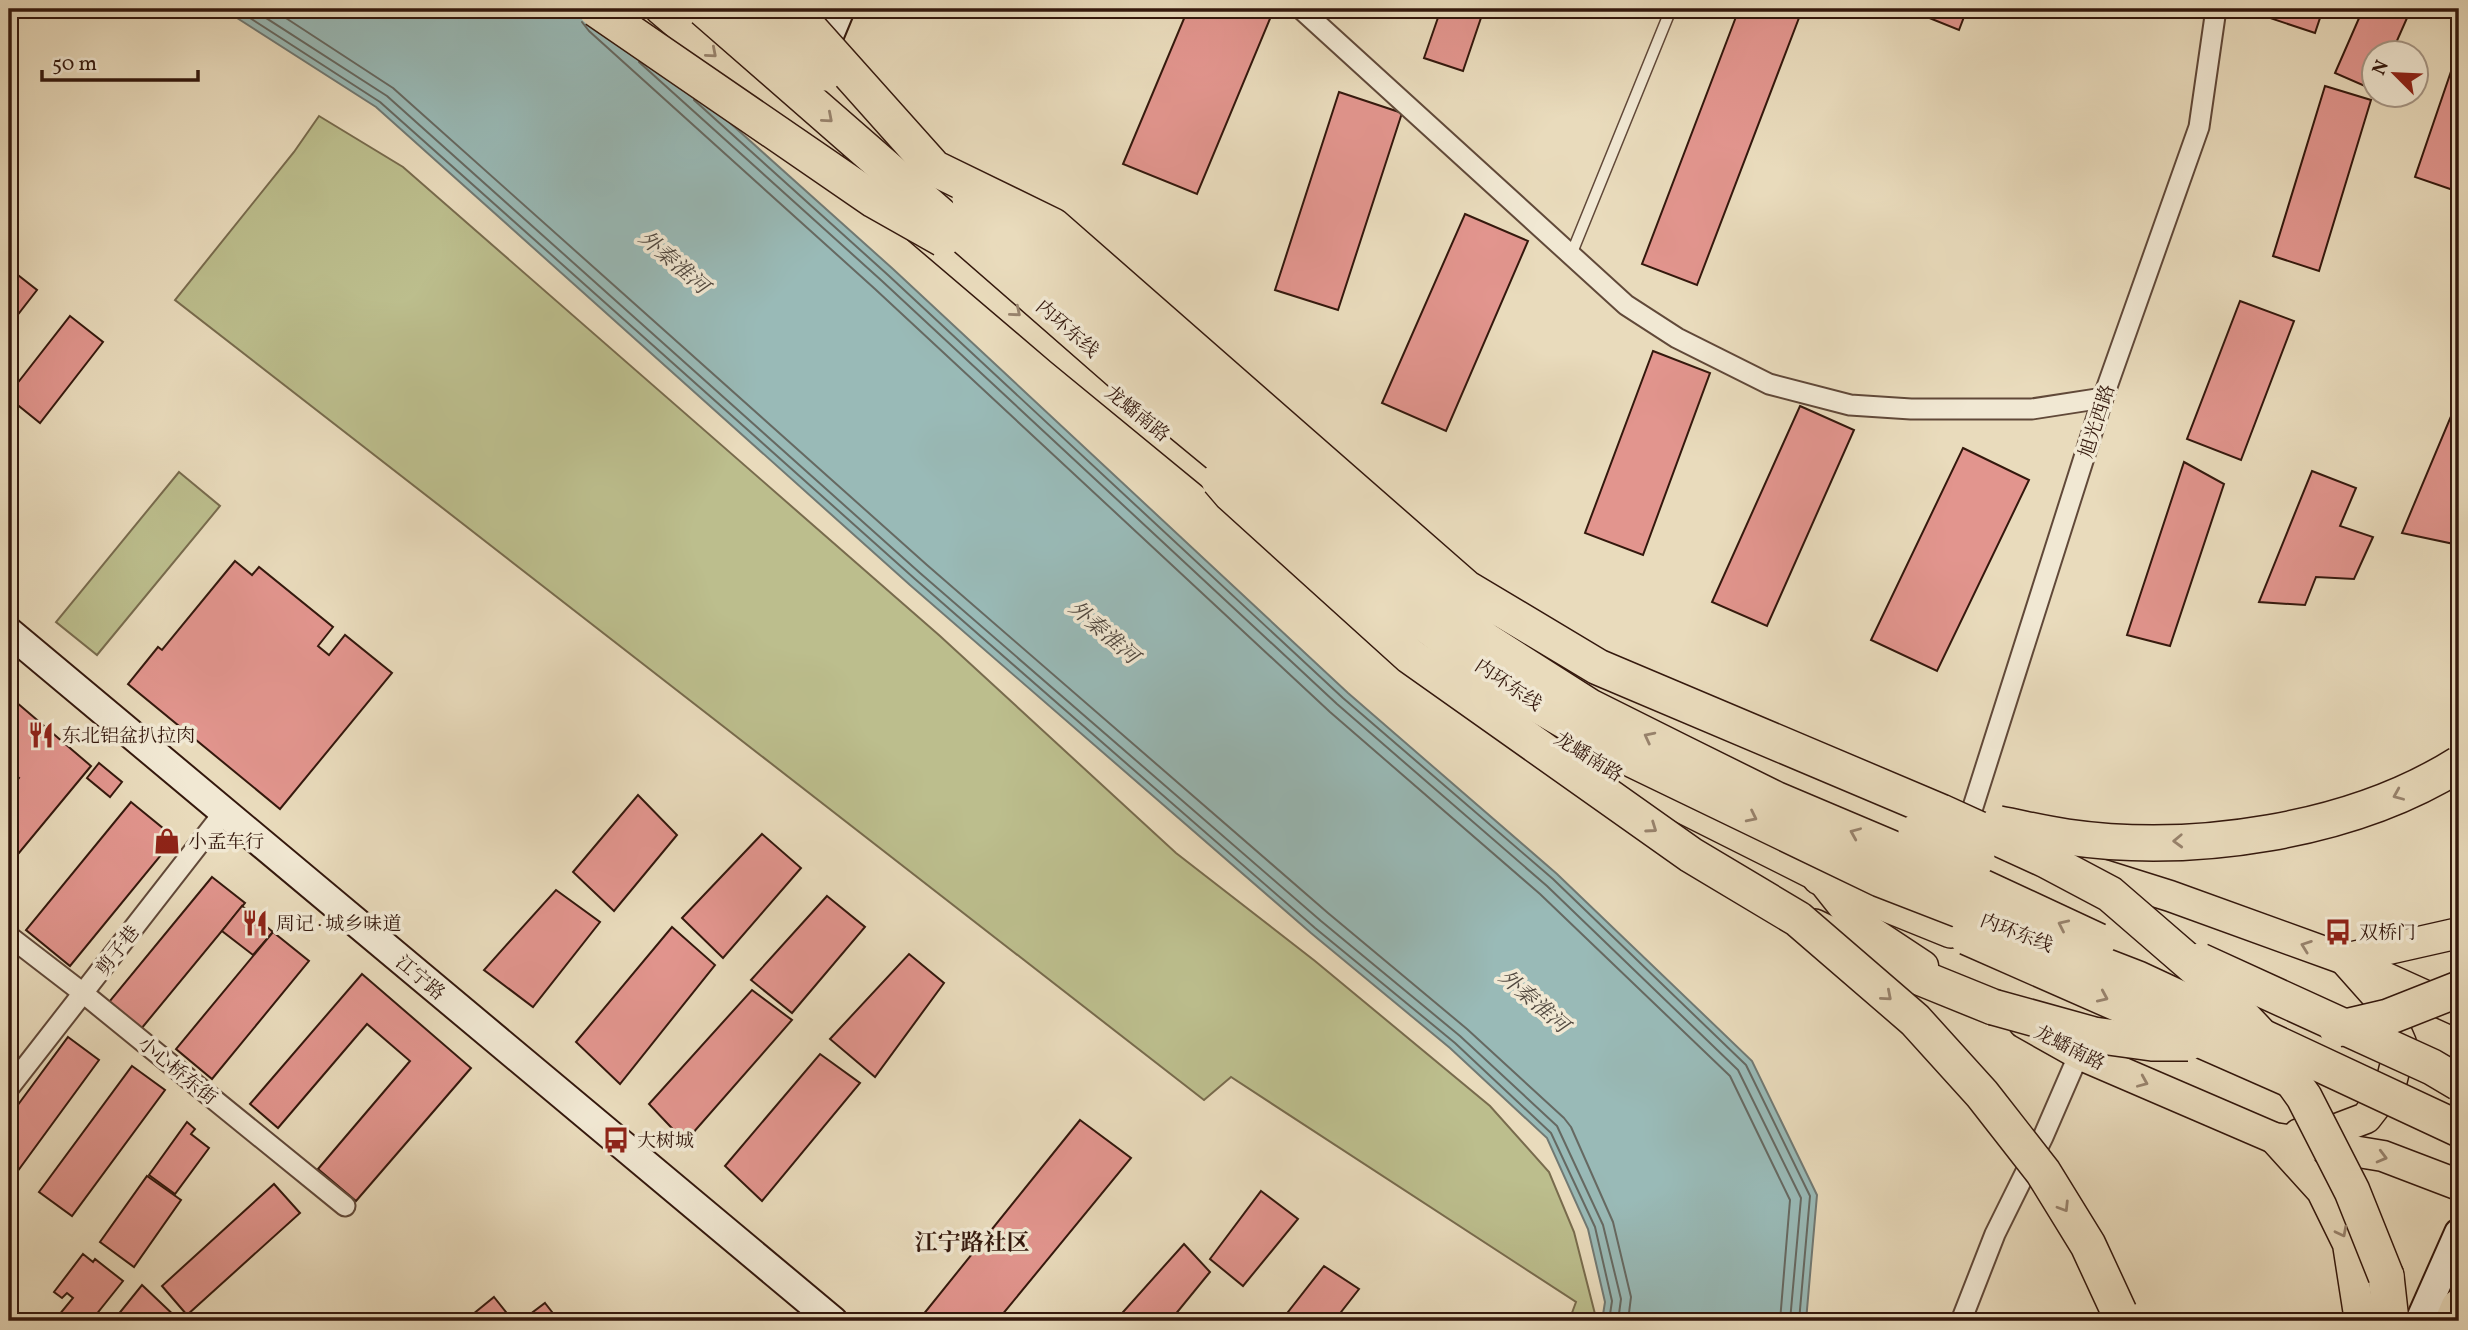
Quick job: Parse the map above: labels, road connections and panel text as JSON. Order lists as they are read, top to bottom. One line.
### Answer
{"streets":{"highway":["内环东线"],"main road":["龙蟠南路"],"street":["旭光西路","剪子巷","江宁路","小心桥东街"]},"crossings":[["剪子巷","江宁路"],["剪子巷","小心桥东街"]],"districts":["江宁路社区"],"water":["外秦淮河"],"places":{"restaurant":["东北铝盆扒拉肉","周记 · 城乡味道"],"shop":["小孟车行"],"bus stop":["双桥门","大树城"]},"scale_bar":"50 m","north":"top left"}
